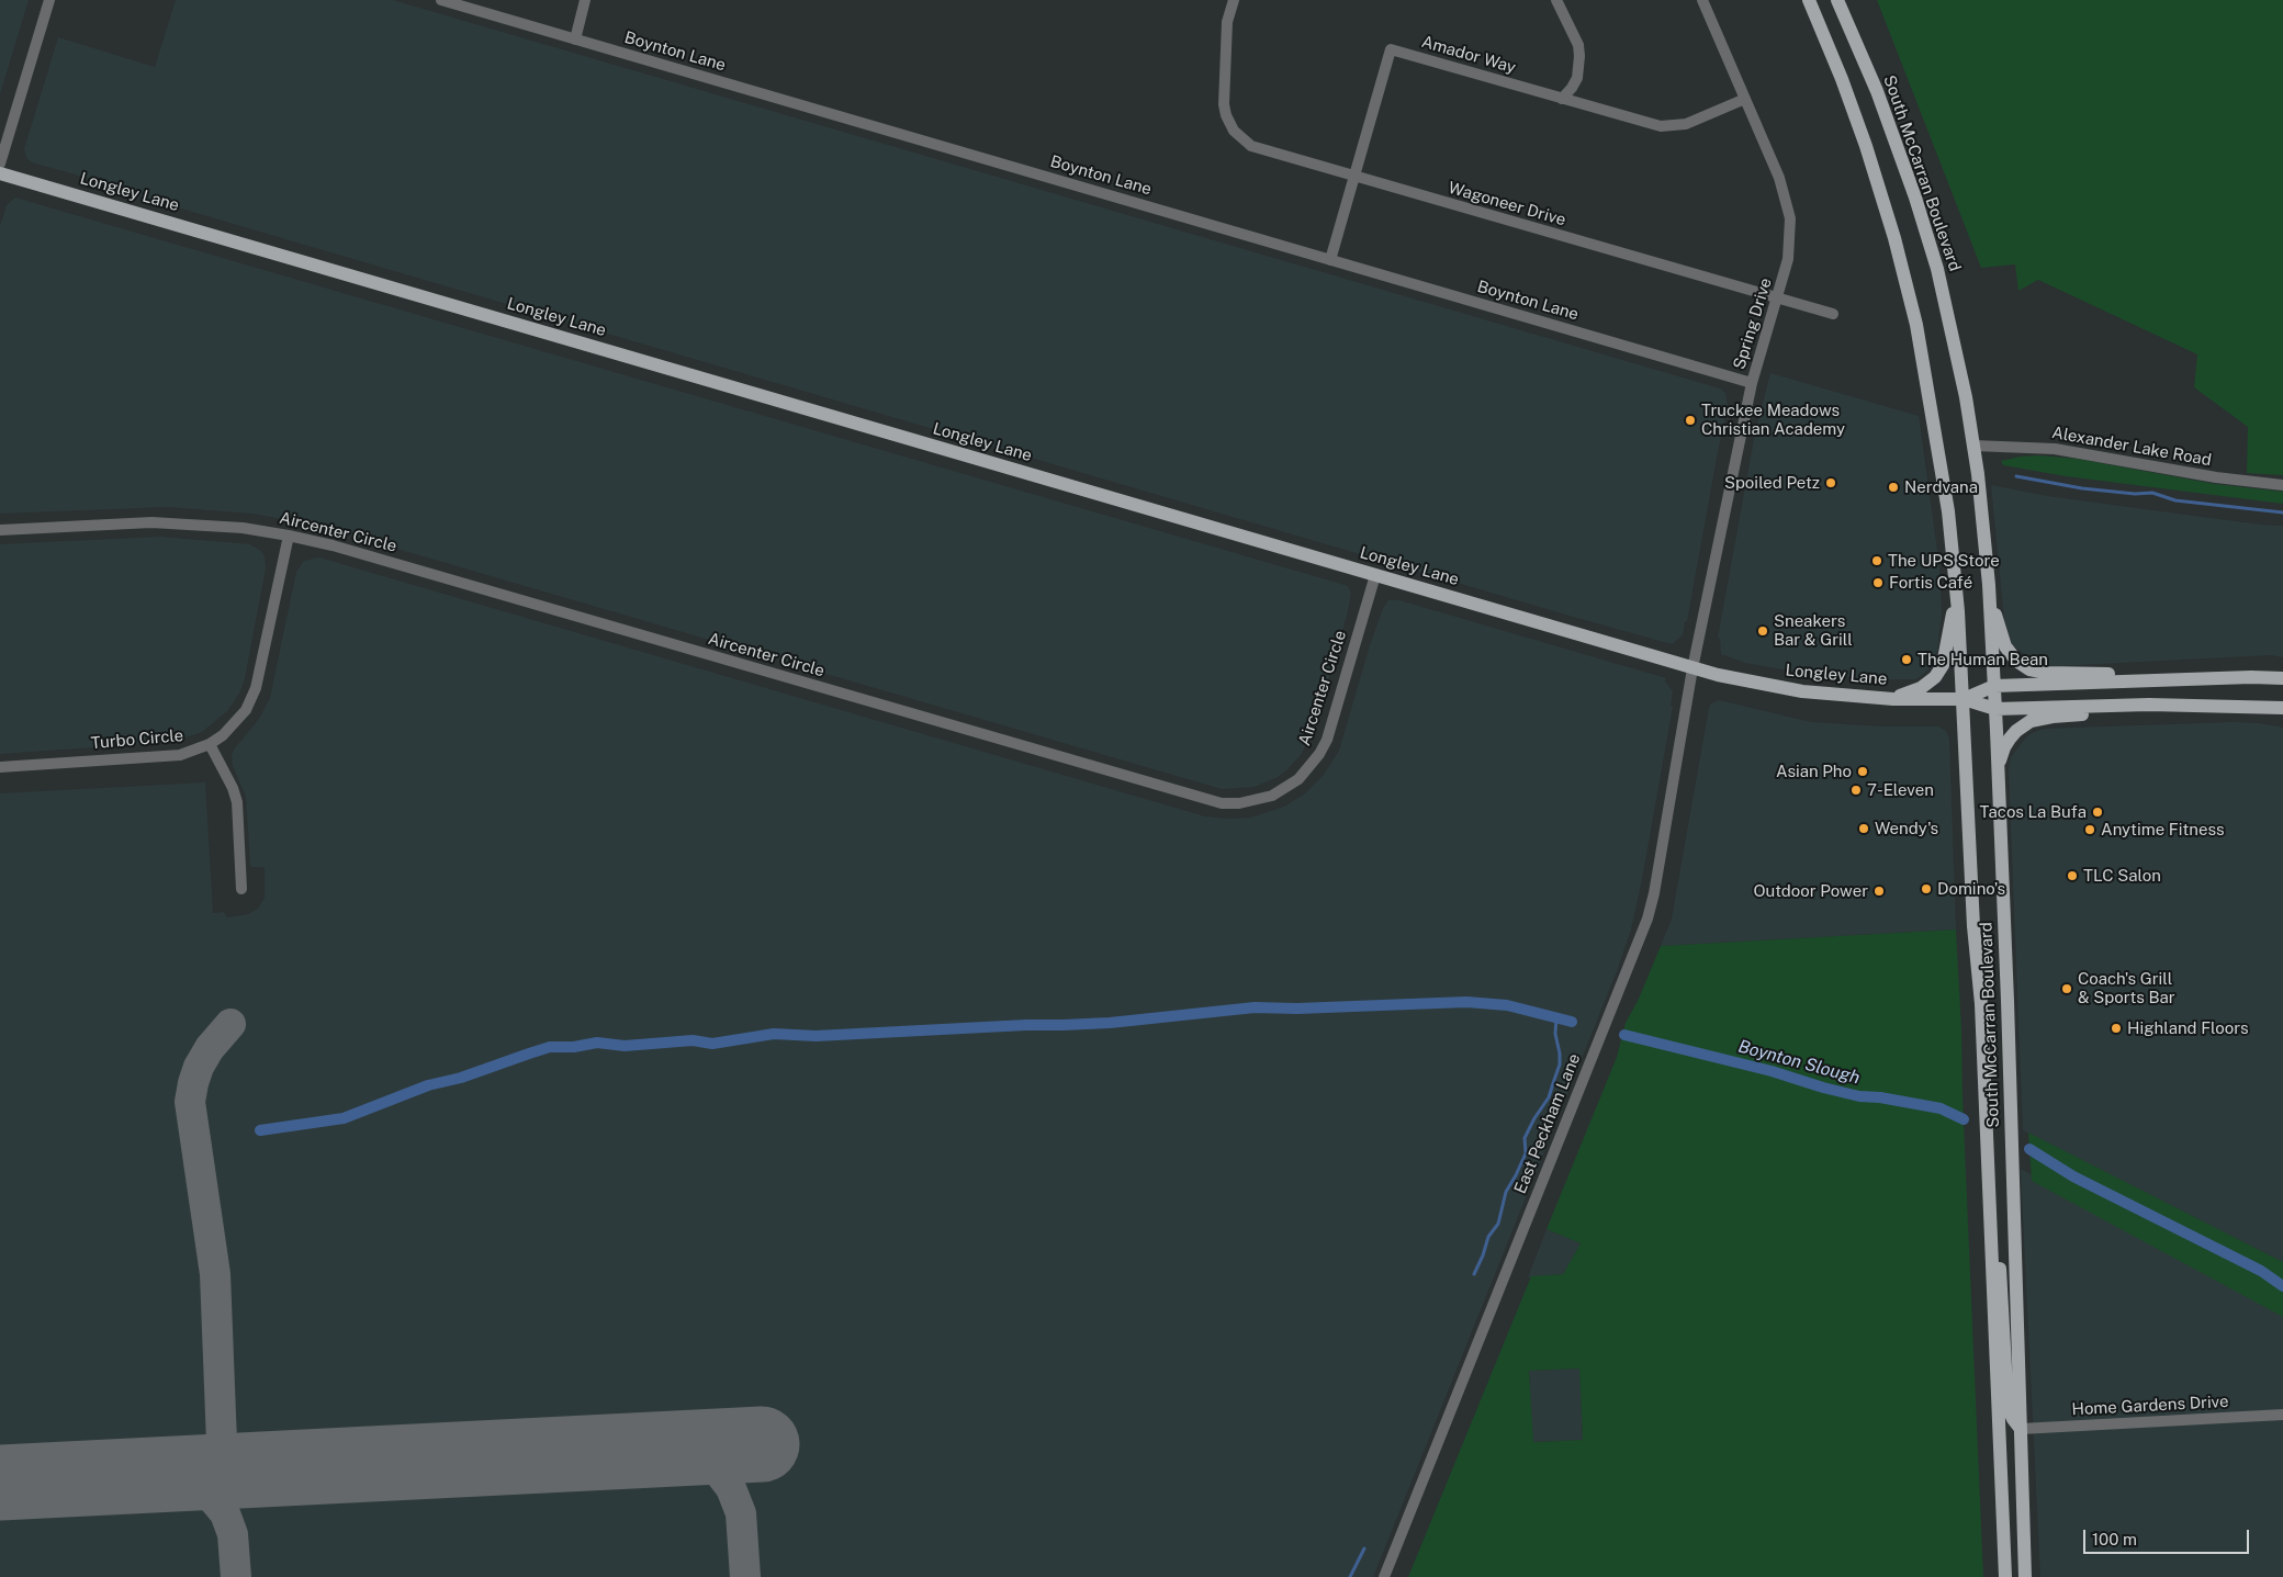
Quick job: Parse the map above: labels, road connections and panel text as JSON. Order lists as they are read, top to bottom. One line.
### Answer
{"streets":{"main road":["South McCarran Boulevard","Longley Lane"],"street":["Boynton Lane","Amador Way","Wagoneer Drive","Spring Drive","Alexander Lake Road","Aircenter Circle","Turbo Circle","East Peckham Lane","Home Gardens Drive"]},"crossings":[["Boynton Lane","Amador Way"],["Boynton Lane","Spring Drive"],["Amador Way","Wagoneer Drive"],["Amador Way","Spring Drive"],["South McCarran Boulevard","Longley Lane"],["South McCarran Boulevard","Alexander Lake Road"],["South McCarran Boulevard","Home Gardens Drive"],["Longley Lane","Spring Drive"],["Longley Lane","Aircenter Circle"],["Longley Lane","East Peckham Lane"],["Wagoneer Drive","Spring Drive"],["Spring Drive","East Peckham Lane"],["Aircenter Circle","Turbo Circle"]],"water":["Boynton Slough"],"places":["Truckee Meadows Christian Academy","Spoiled Petz","Nerdvana","The UPS Store","Fortis Café","Sneakers Bar & Grill","The Human Bean","Asian Pho","7-Eleven","Tacos La Bufa","Wendy's","Anytime Fitness","TLC Salon","Domino's","Outdoor Power","Coach's Grill & Sports Bar","Highland Floors"],"scale_bar":"100 m"}
